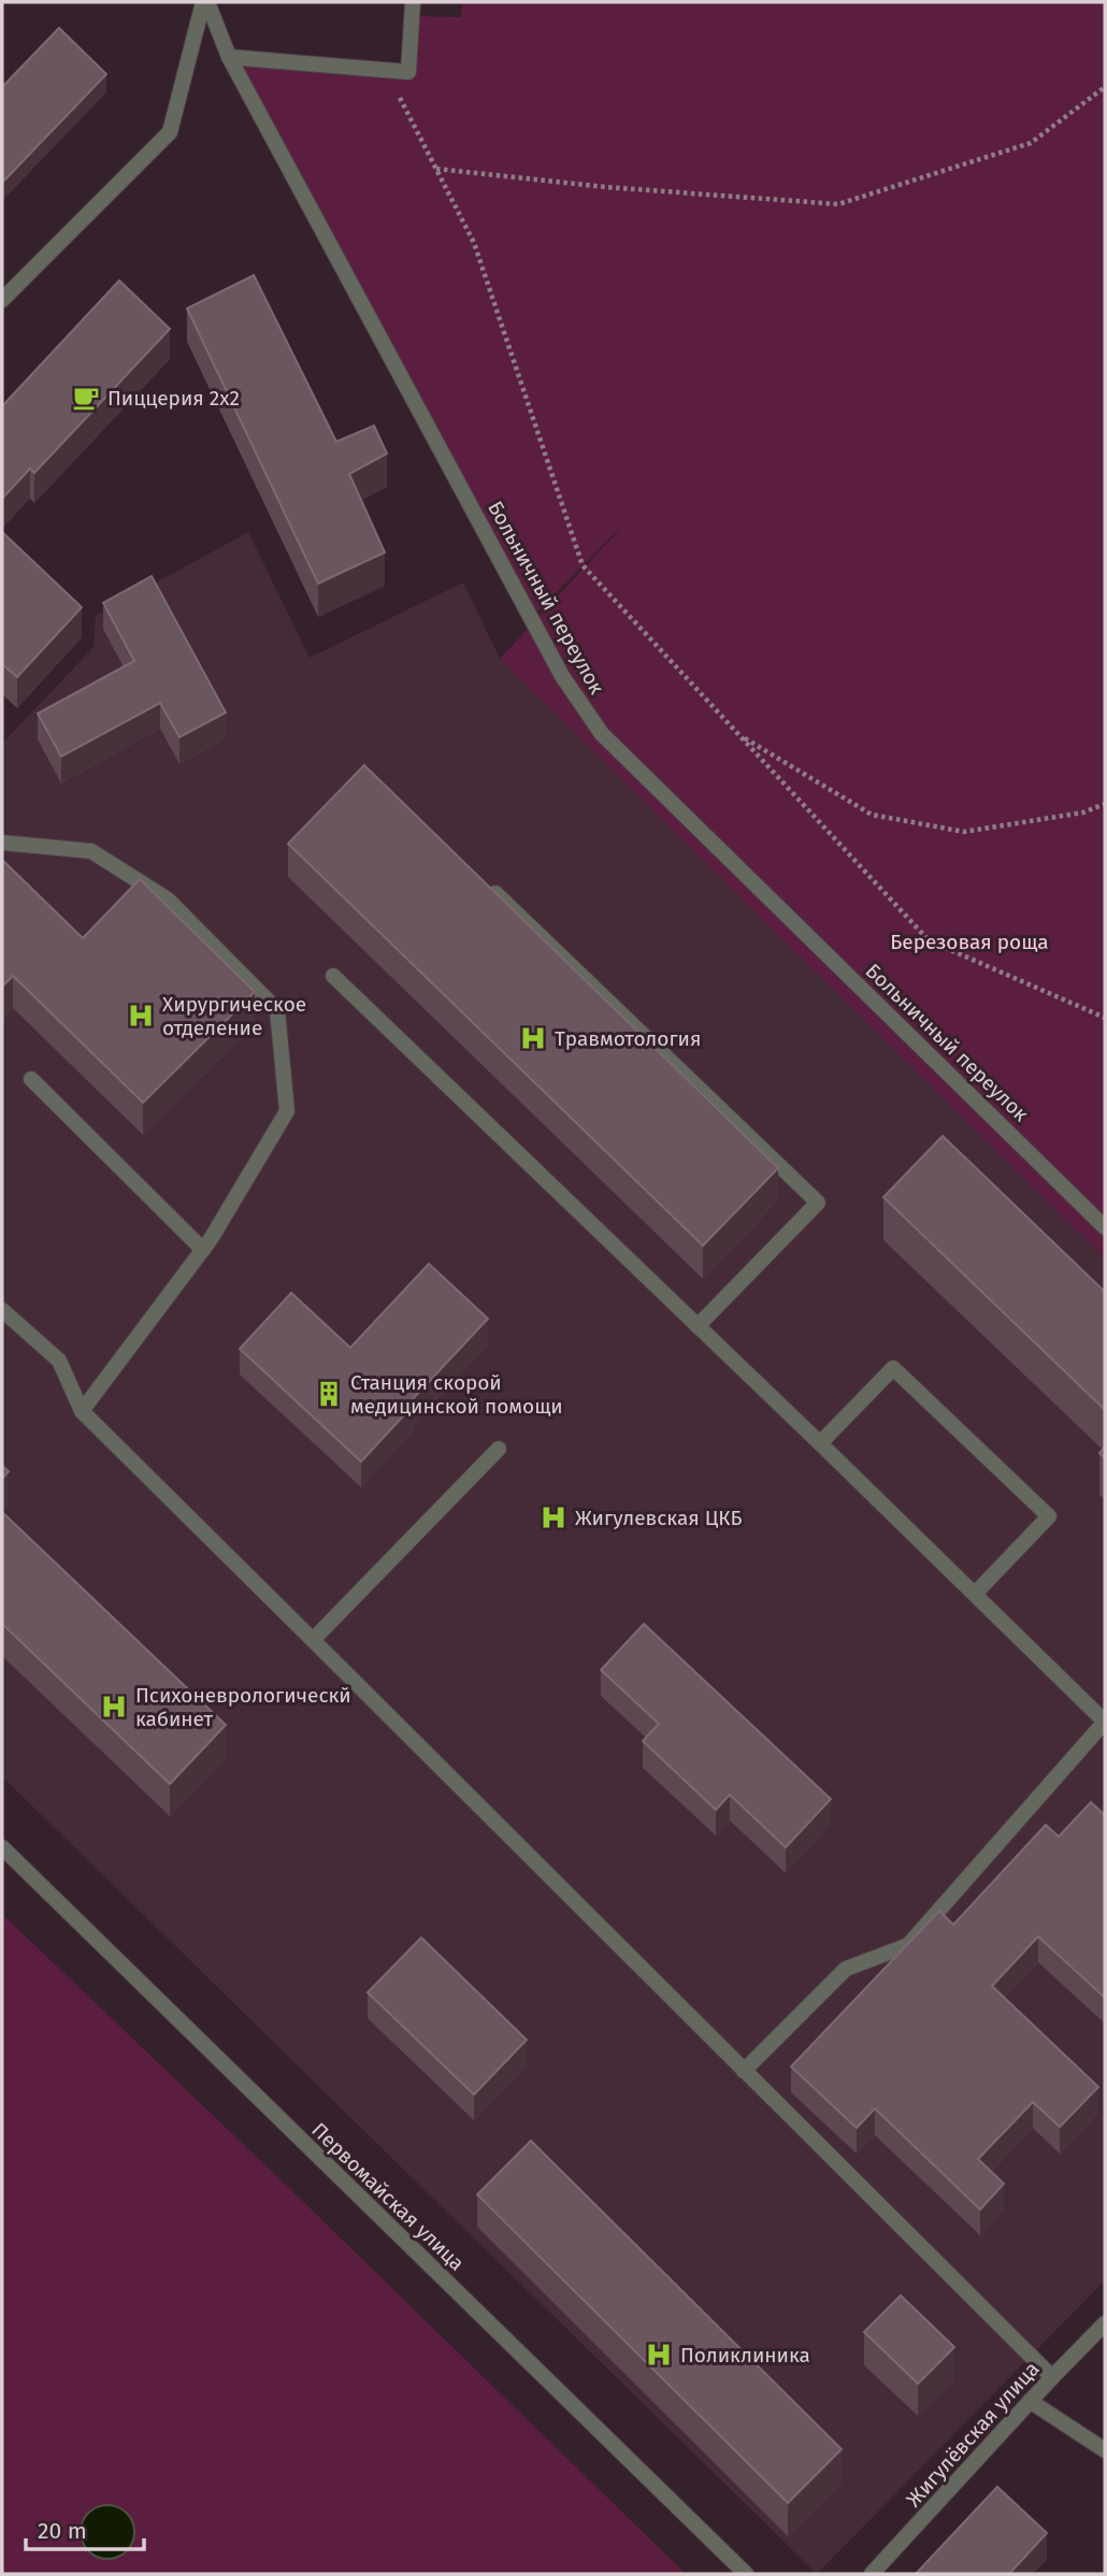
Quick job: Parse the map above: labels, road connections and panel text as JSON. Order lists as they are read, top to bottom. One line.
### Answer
{"streets":{"street":["Больничный переулок","Первомайская улица","Жигулёвская улица"]},"parks":["Березовая роща"],"places":{"cafe":["Пиццерия 2х2"],"hospital":["Хирургическое отделение","Травмотология","Жигулевская ЦКБ","Психоневрологическй кабинет","Поликлиника"],"building":["Станция скорой медицинской помощи"]},"scale_bar":"20 m"}
